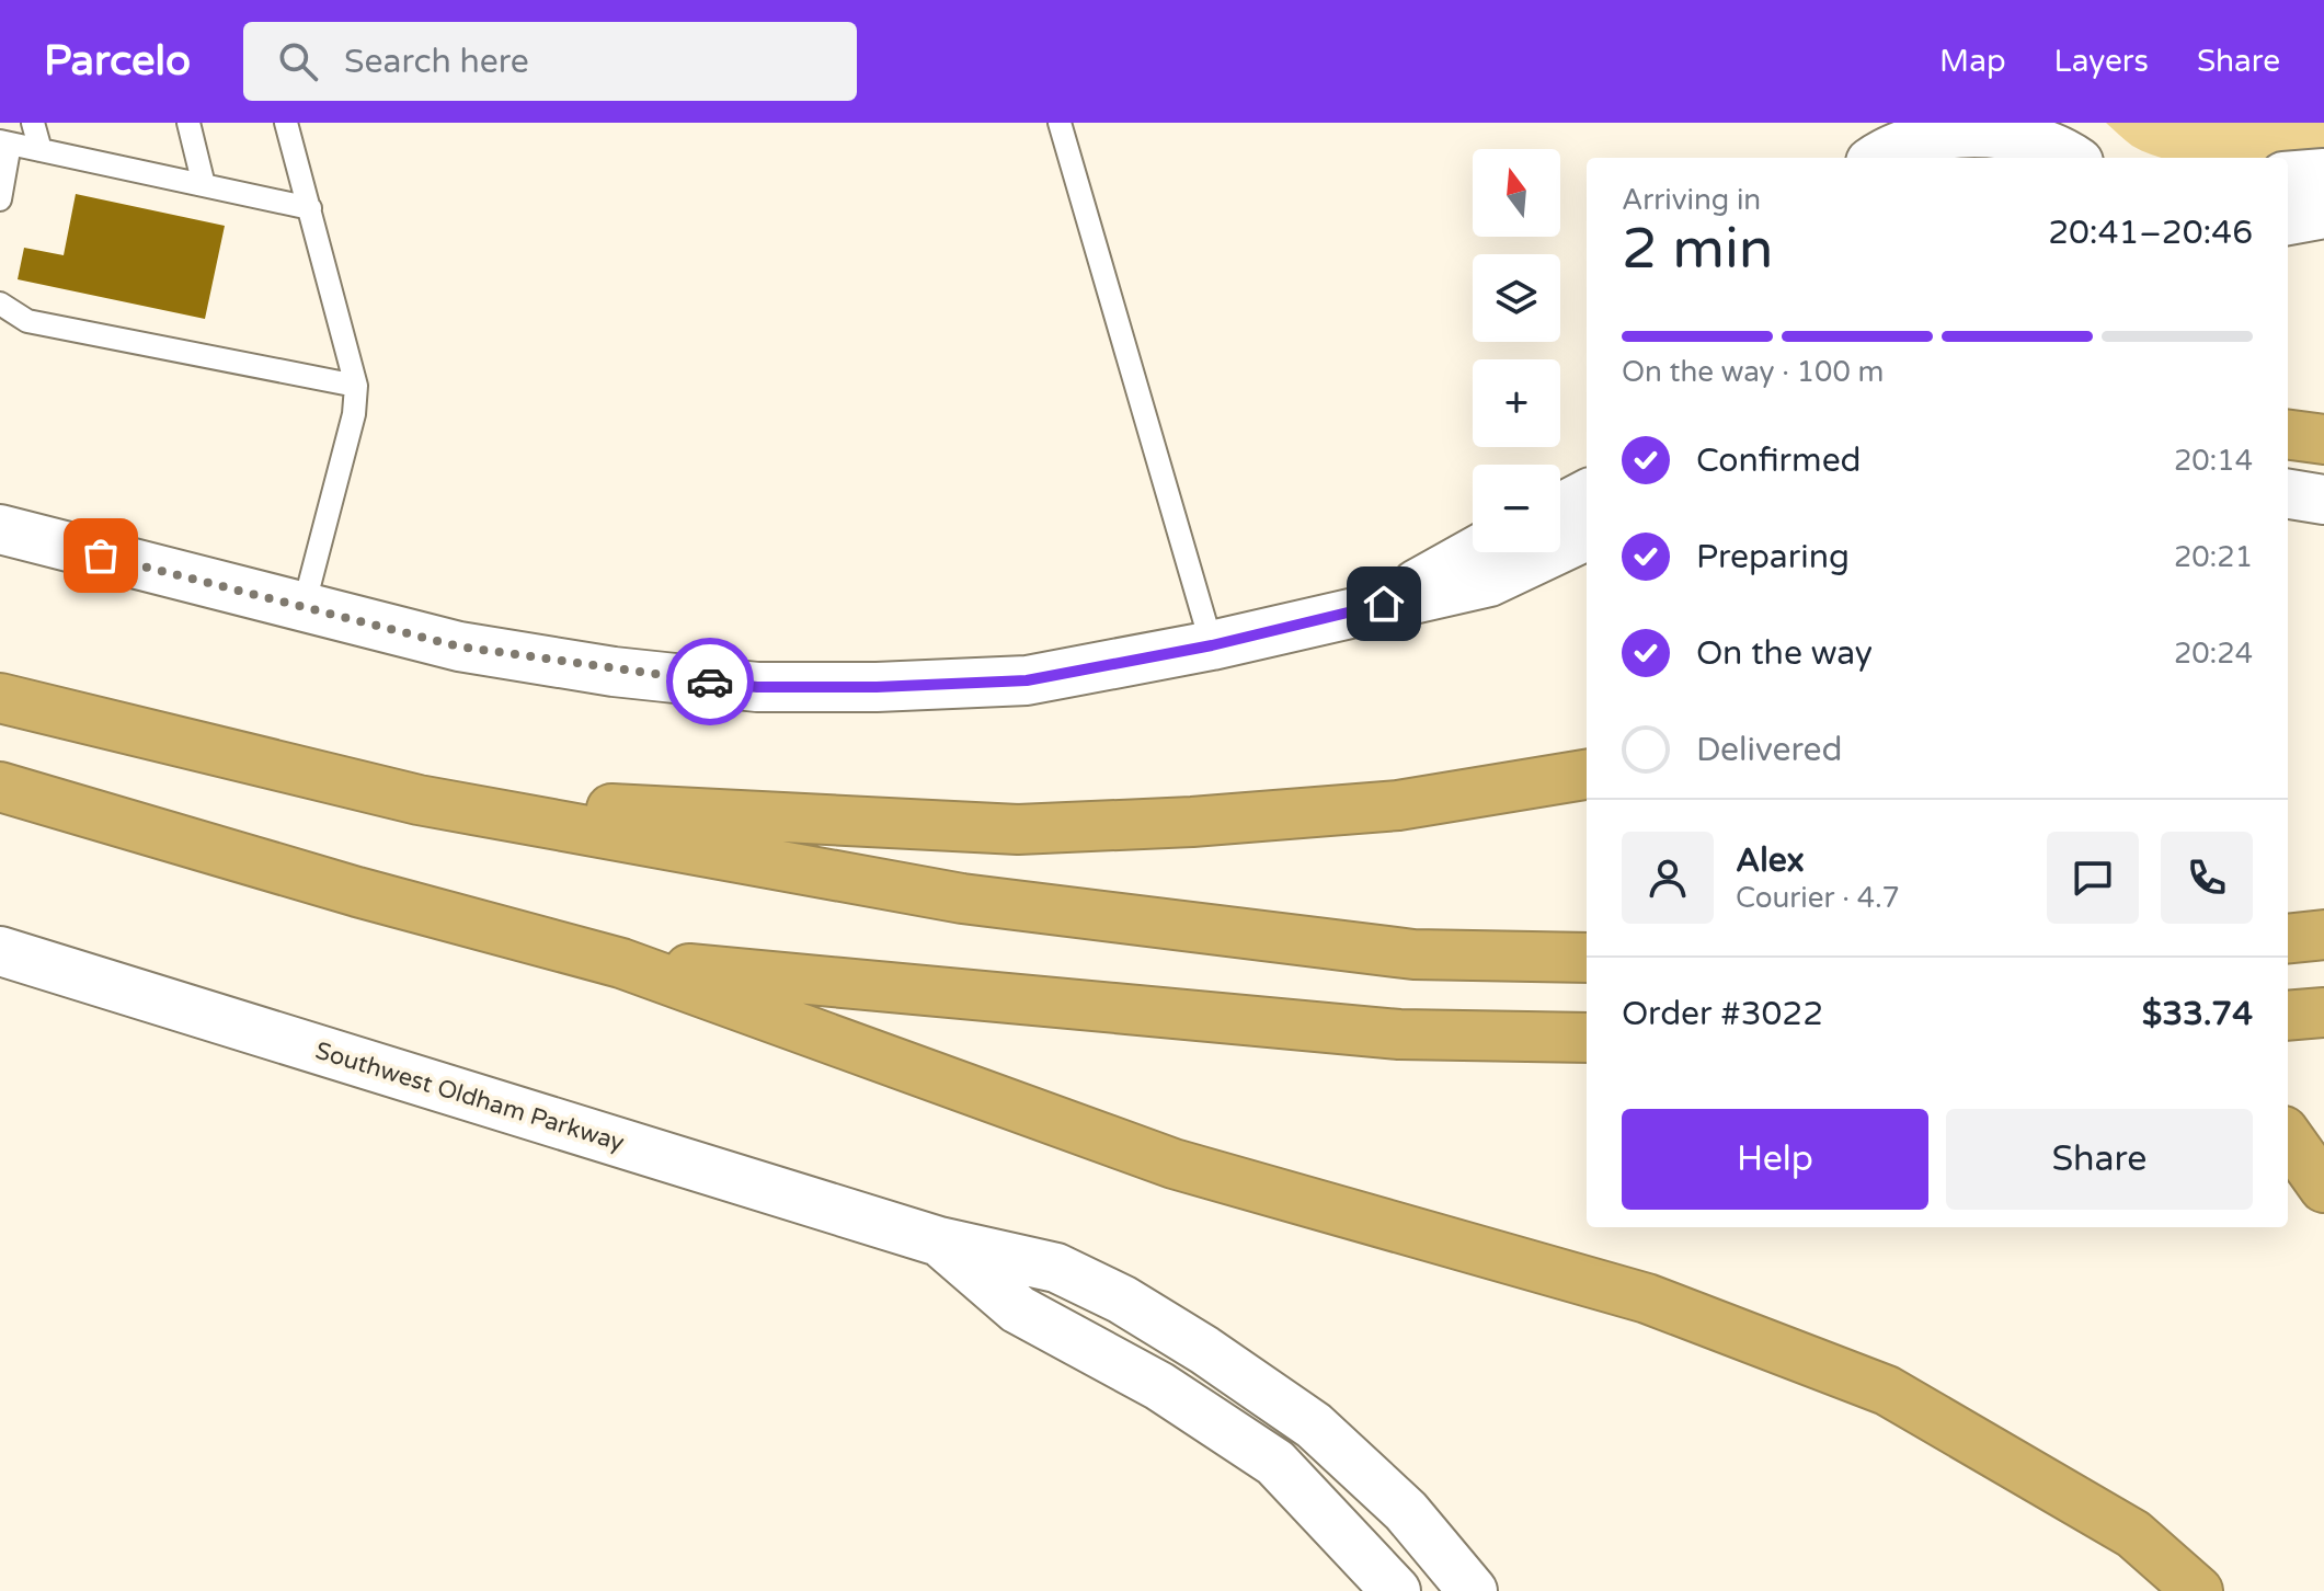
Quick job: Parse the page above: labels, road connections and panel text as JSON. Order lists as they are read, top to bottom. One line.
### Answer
{"streets":{"street":["Southwest Oldham Parkway"]},"north":"top","page":{"header":"Parcelo","search":"Search here","nav":["Map","Layers","Share"],"map_buttons":["+","−"],"heading":["2 min","Arriving in","20:41–20:46"],"panel":["Alex","Courier · 4.7","Order #3022","$33.74"],"bar":"On the way · 100 m","list":[["Confirmed","20:14"],["Preparing","20:21"],["On the way","20:24"],"Delivered"],"buttons":["Help","Share"]}}
